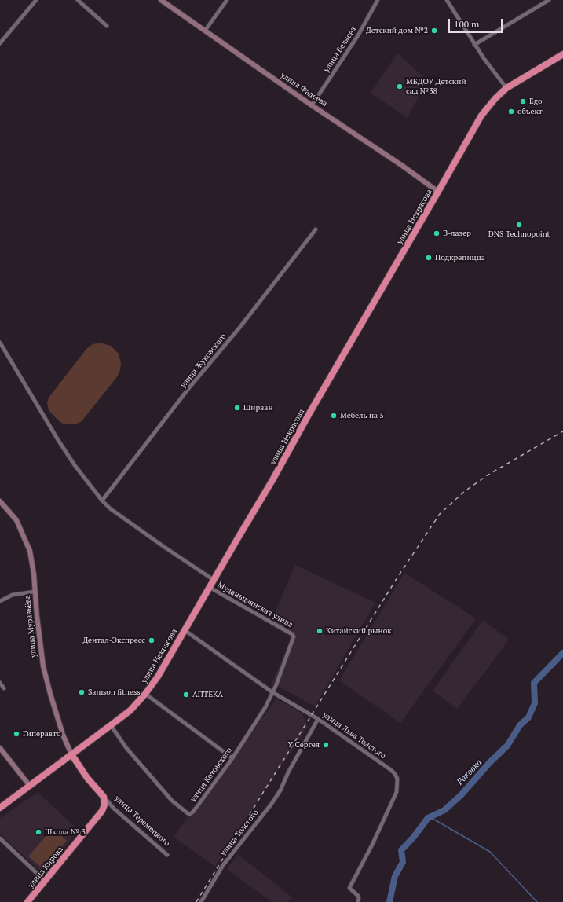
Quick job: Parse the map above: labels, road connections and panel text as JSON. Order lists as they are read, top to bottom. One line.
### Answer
{"streets":{"highway":["улица Некрасова","улица Теремецкого","улица Кирова"],"main road":["улица Фадеева","улица Муравьёва"],"street":["улица Беляева","улица Жуковского","Муданьцзянская улица","улица Льва Толстого","улица Котовского","улица Толстого"]},"crossings":[["улица Беляева","улица Фадеева"],["улица Фадеева","улица Некрасова"],["улица Некрасова","Муданьцзянская улица"],["улица Некрасова","улица Муравьёва"],["улица Некрасова","улица Льва Толстого"],["улица Некрасова","улица Котовского"],["улица Некрасова","улица Теремецкого"],["Муданьцзянская улица","улица Котовского"],["улица Муравьёва","улица Теремецкого"],["улица Льва Толстого","улица Котовского"],["улица Льва Толстого","улица Толстого"],["улица Теремецкого","улица Кирова"]],"water":["Раковка"],"places":["Детский дом №2","МБДОУ Детский сад №38","Ego","объект","DNS Technopoint","В-лазер","Подкрепицца","Ширван","Мебель на 5","Китайский рынок","Дентал-Экспресс","Samson fitness","АПТЕКА","Гиперавто","У Сергея","Школа № 3"],"scale_bar":"100 m"}
